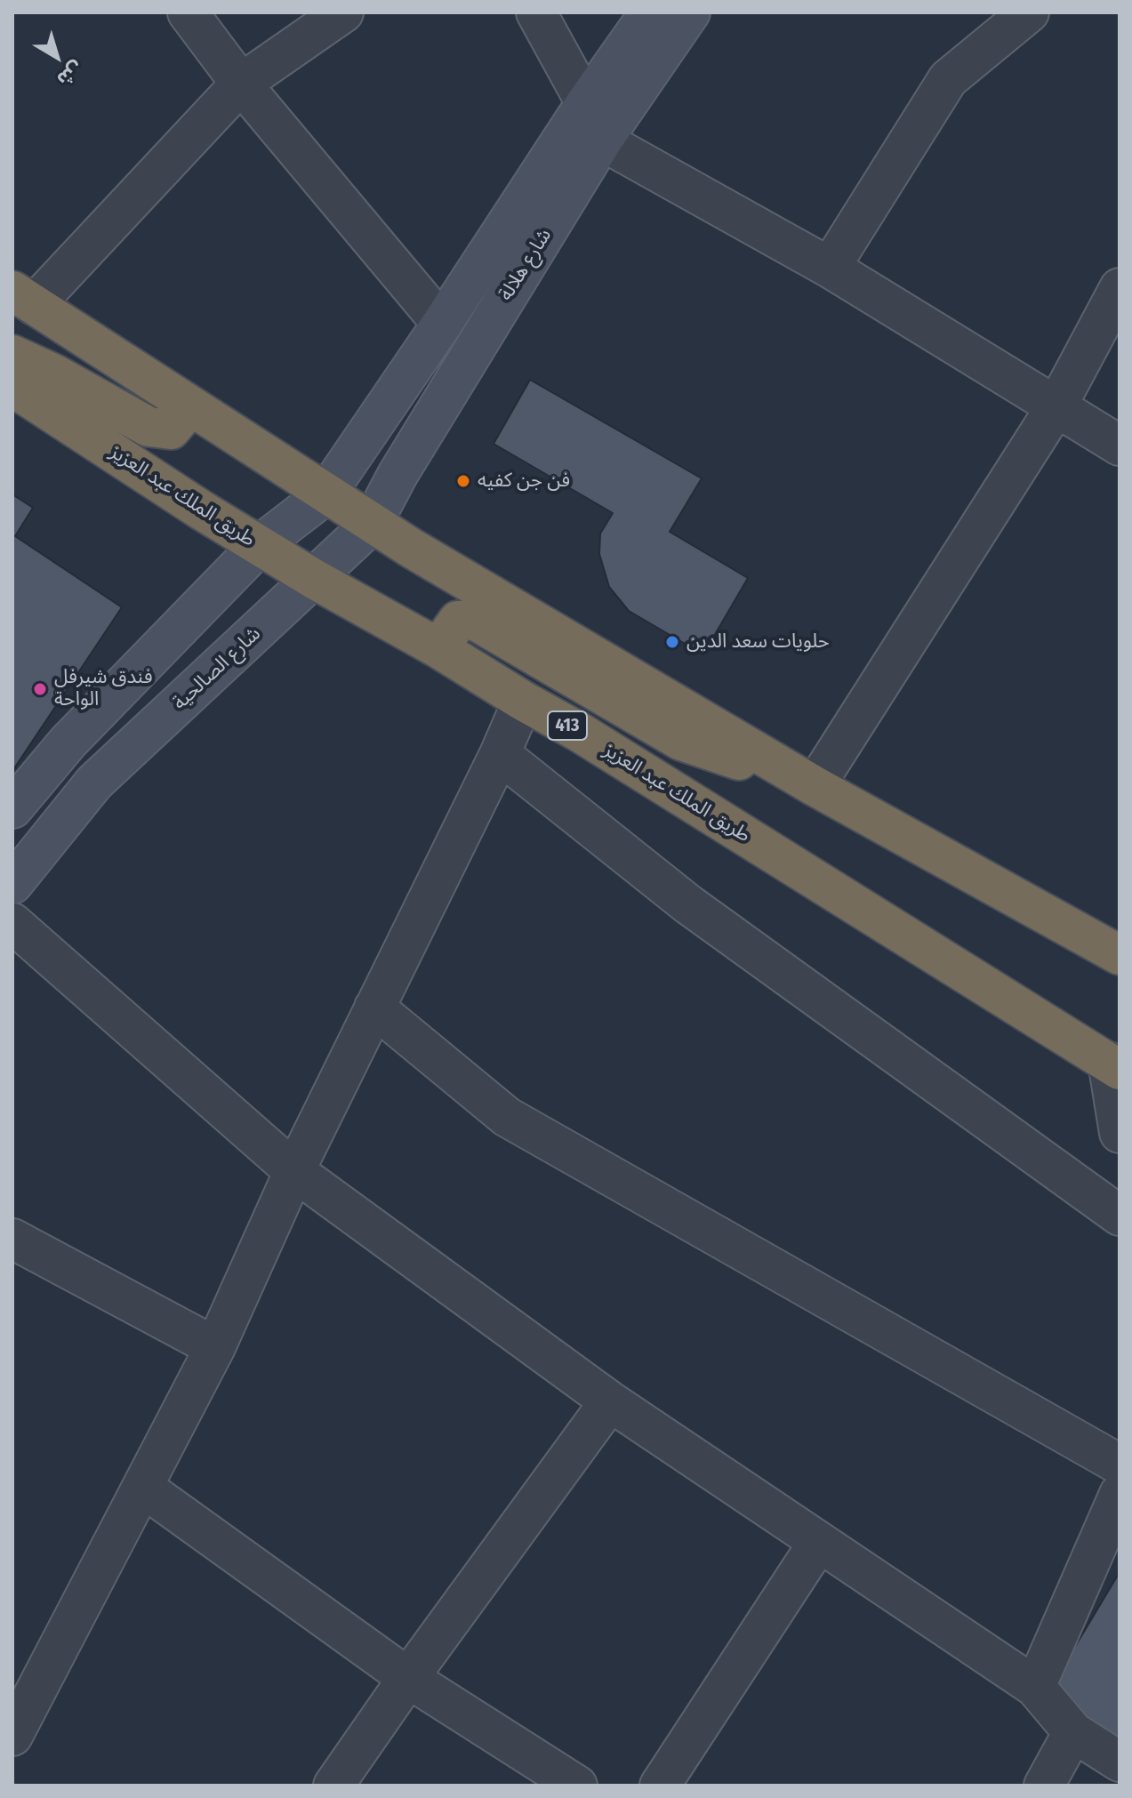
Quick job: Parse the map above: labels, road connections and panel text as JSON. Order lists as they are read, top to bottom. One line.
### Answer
{"streets":{"highway":["طريق الملك عبد العزيز","413"],"street":["شارع هلالة","شارع الصالحية"]},"crossings":[["شارع هلالة","شارع الصالحية"],["طريق الملك عبد العزيز","شارع الصالحية"]],"places":["فن جن كفيه","حلويات سعد الدين","فندق شيرفل الواحة"],"north":"bottom right"}
